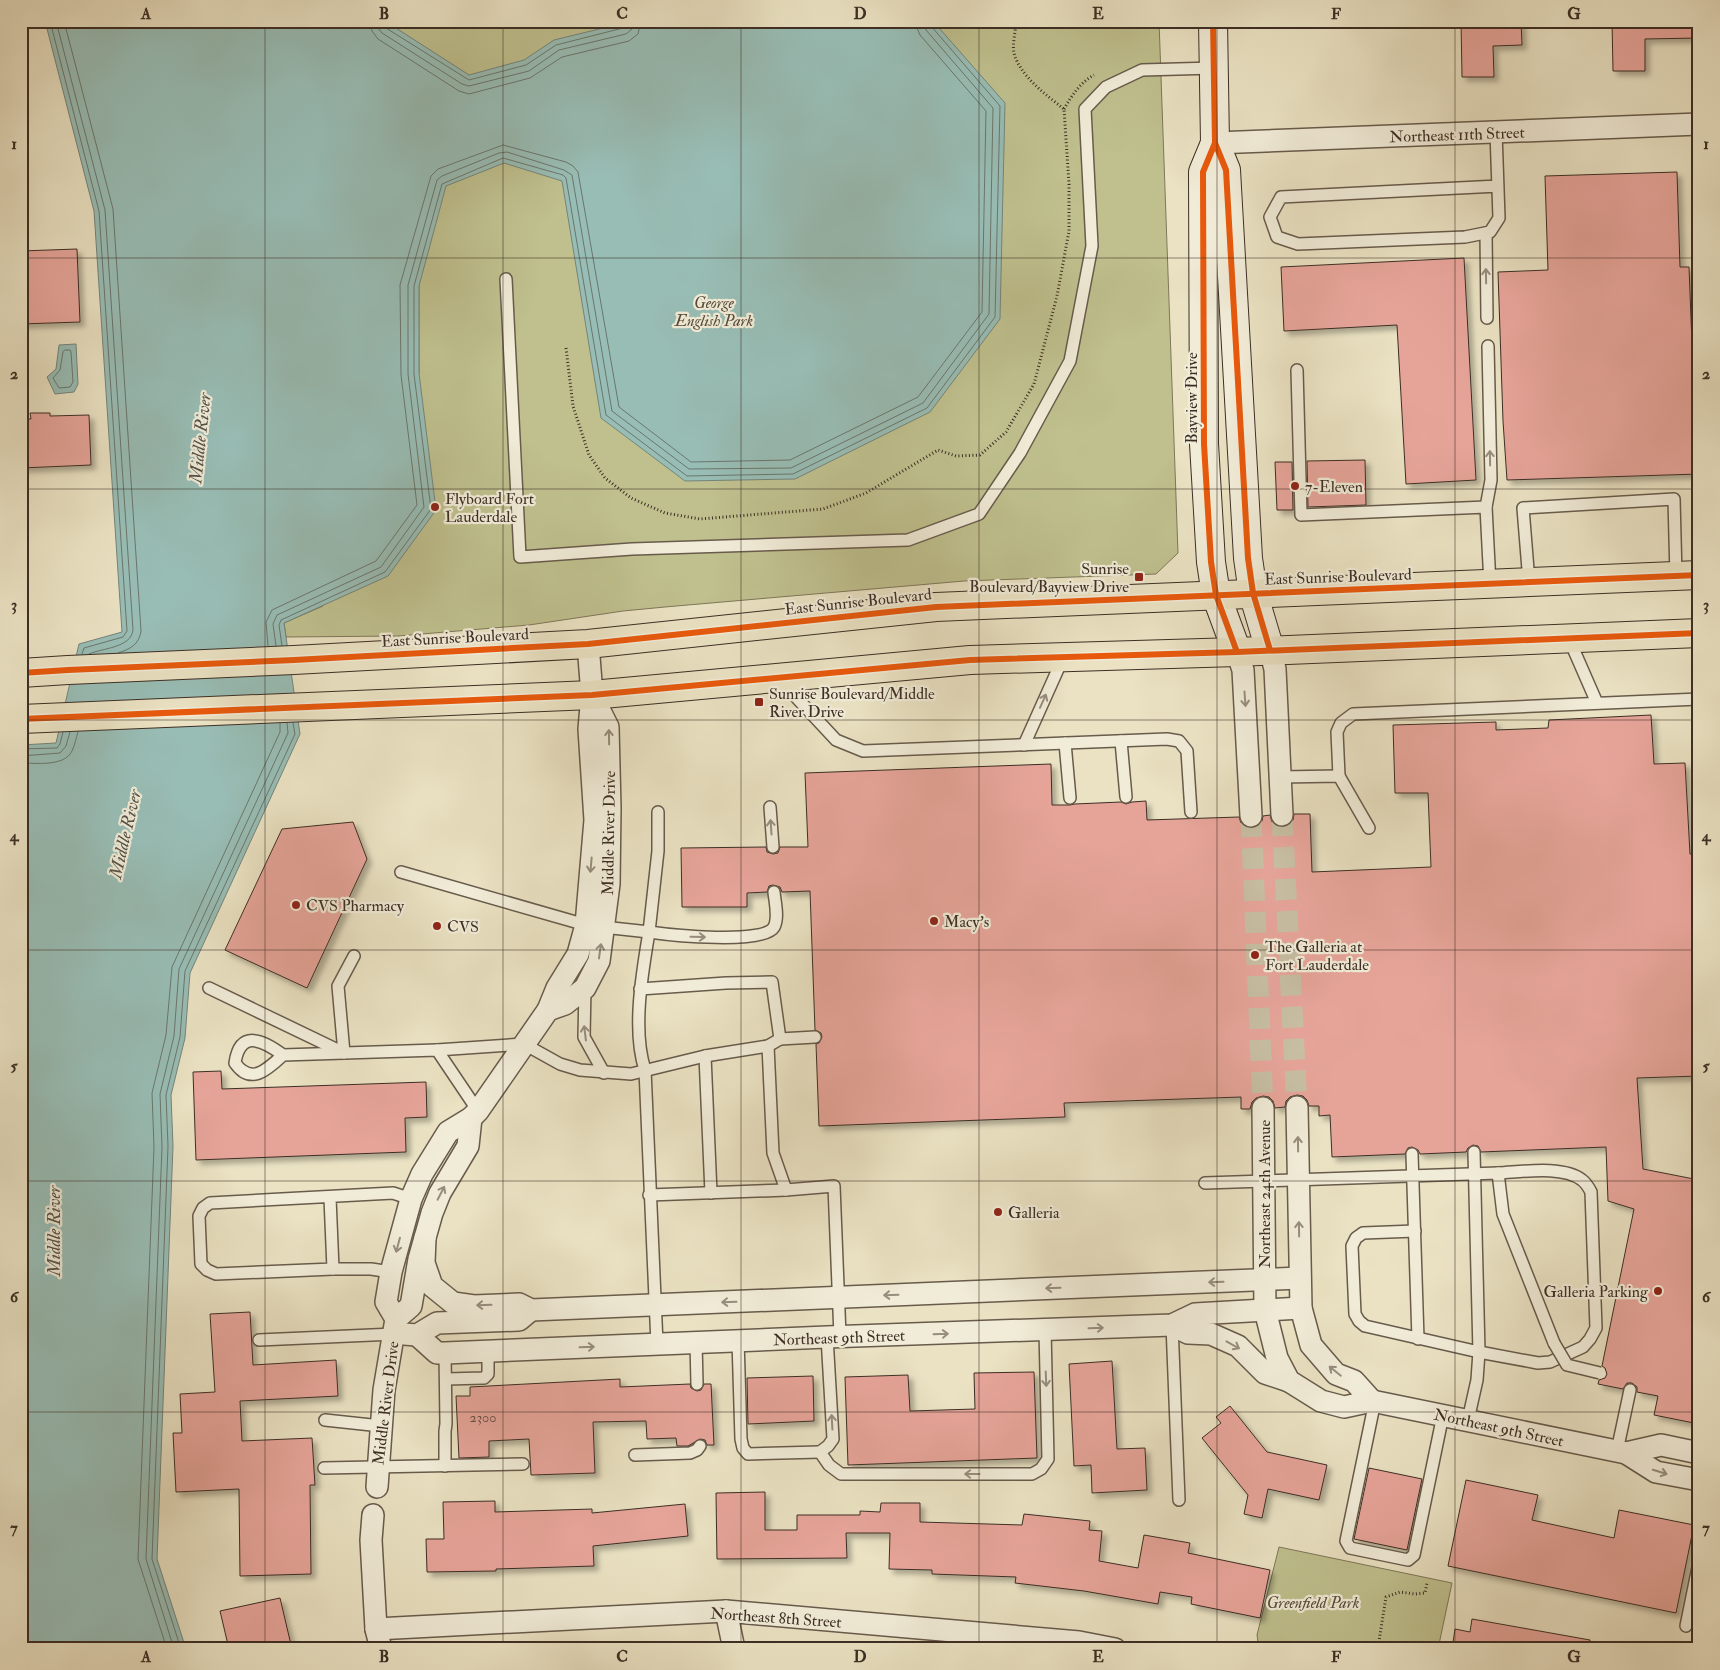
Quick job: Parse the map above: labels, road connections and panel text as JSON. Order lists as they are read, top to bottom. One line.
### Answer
{"streets":{"main road":["East Sunrise Boulevard"],"street":["Northeast 11th Street","Bayview Drive","Middle River Drive","Northeast 24th Avenue","Northeast 9th Street","Northeast 8th Street"]},"crossings":[["Northeast 11th Street","Bayview Drive"],["Bayview Drive","East Sunrise Boulevard"],["East Sunrise Boulevard","Middle River Drive"]],"water":["Middle River"],"parks":["George English Park","Greenfield Park"],"places":{"other":["7-Eleven","Flyboard Fort Lauderdale","CVS Pharmacy","Macy's","CVS","The Galleria at Fort Lauderdale","Galleria","Galleria Parking"],"transit":["Sunrise Boulevard/Bayview Drive","Sunrise Boulevard/Middle River Drive"]},"house_numbers":["2300"],"grid":{"columns":["A","B","C","D","E","F","G"],"rows":["1","2","3","4","5","6","7"]}}
